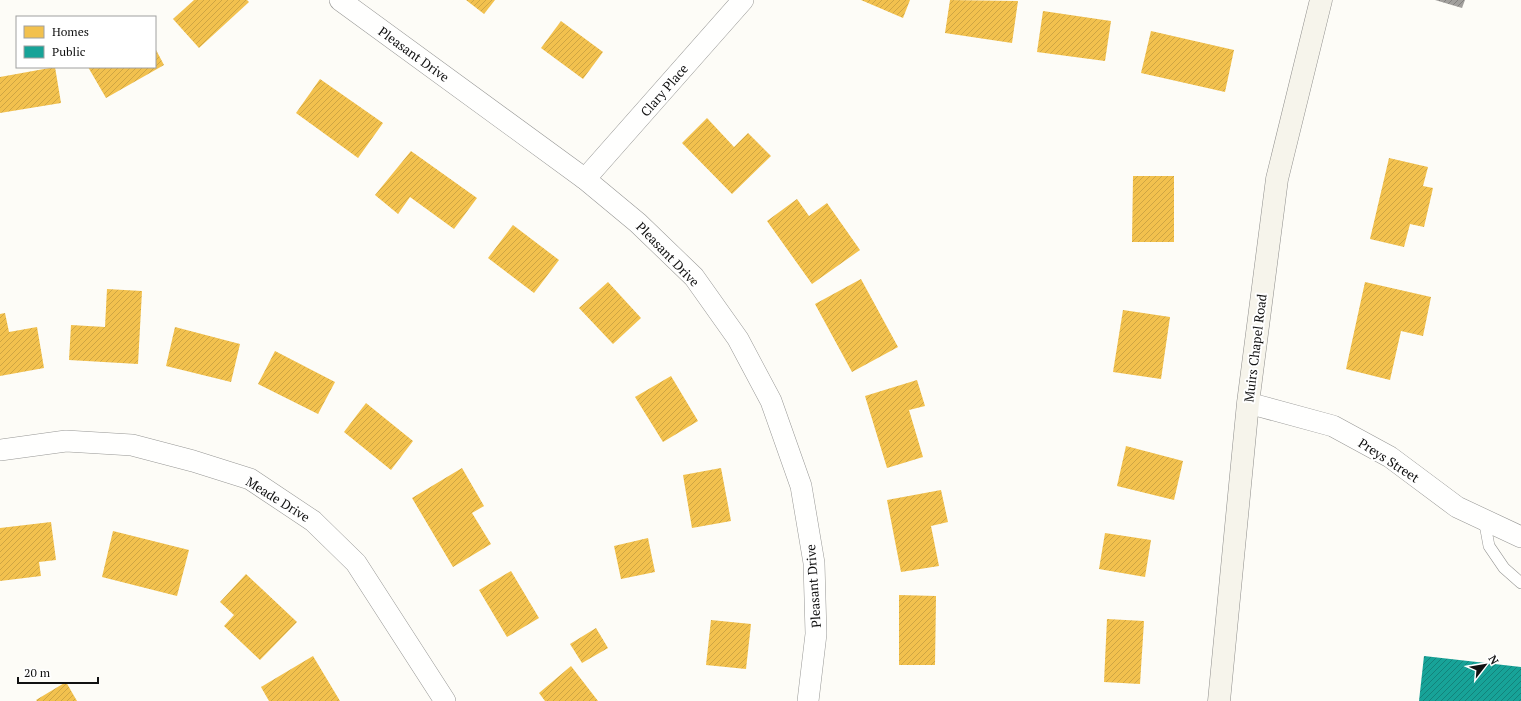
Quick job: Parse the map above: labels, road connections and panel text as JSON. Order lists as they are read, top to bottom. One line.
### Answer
{"streets":{"main road":["Muirs Chapel Road"],"street":["Pleasant Drive","Clary Place","Preys Street","Meade Drive"]},"crossings":[["Pleasant Drive","Clary Place"],["Muirs Chapel Road","Preys Street"]],"legend":["Homes","Public"],"scale_bar":"20 m","north":"top right"}
